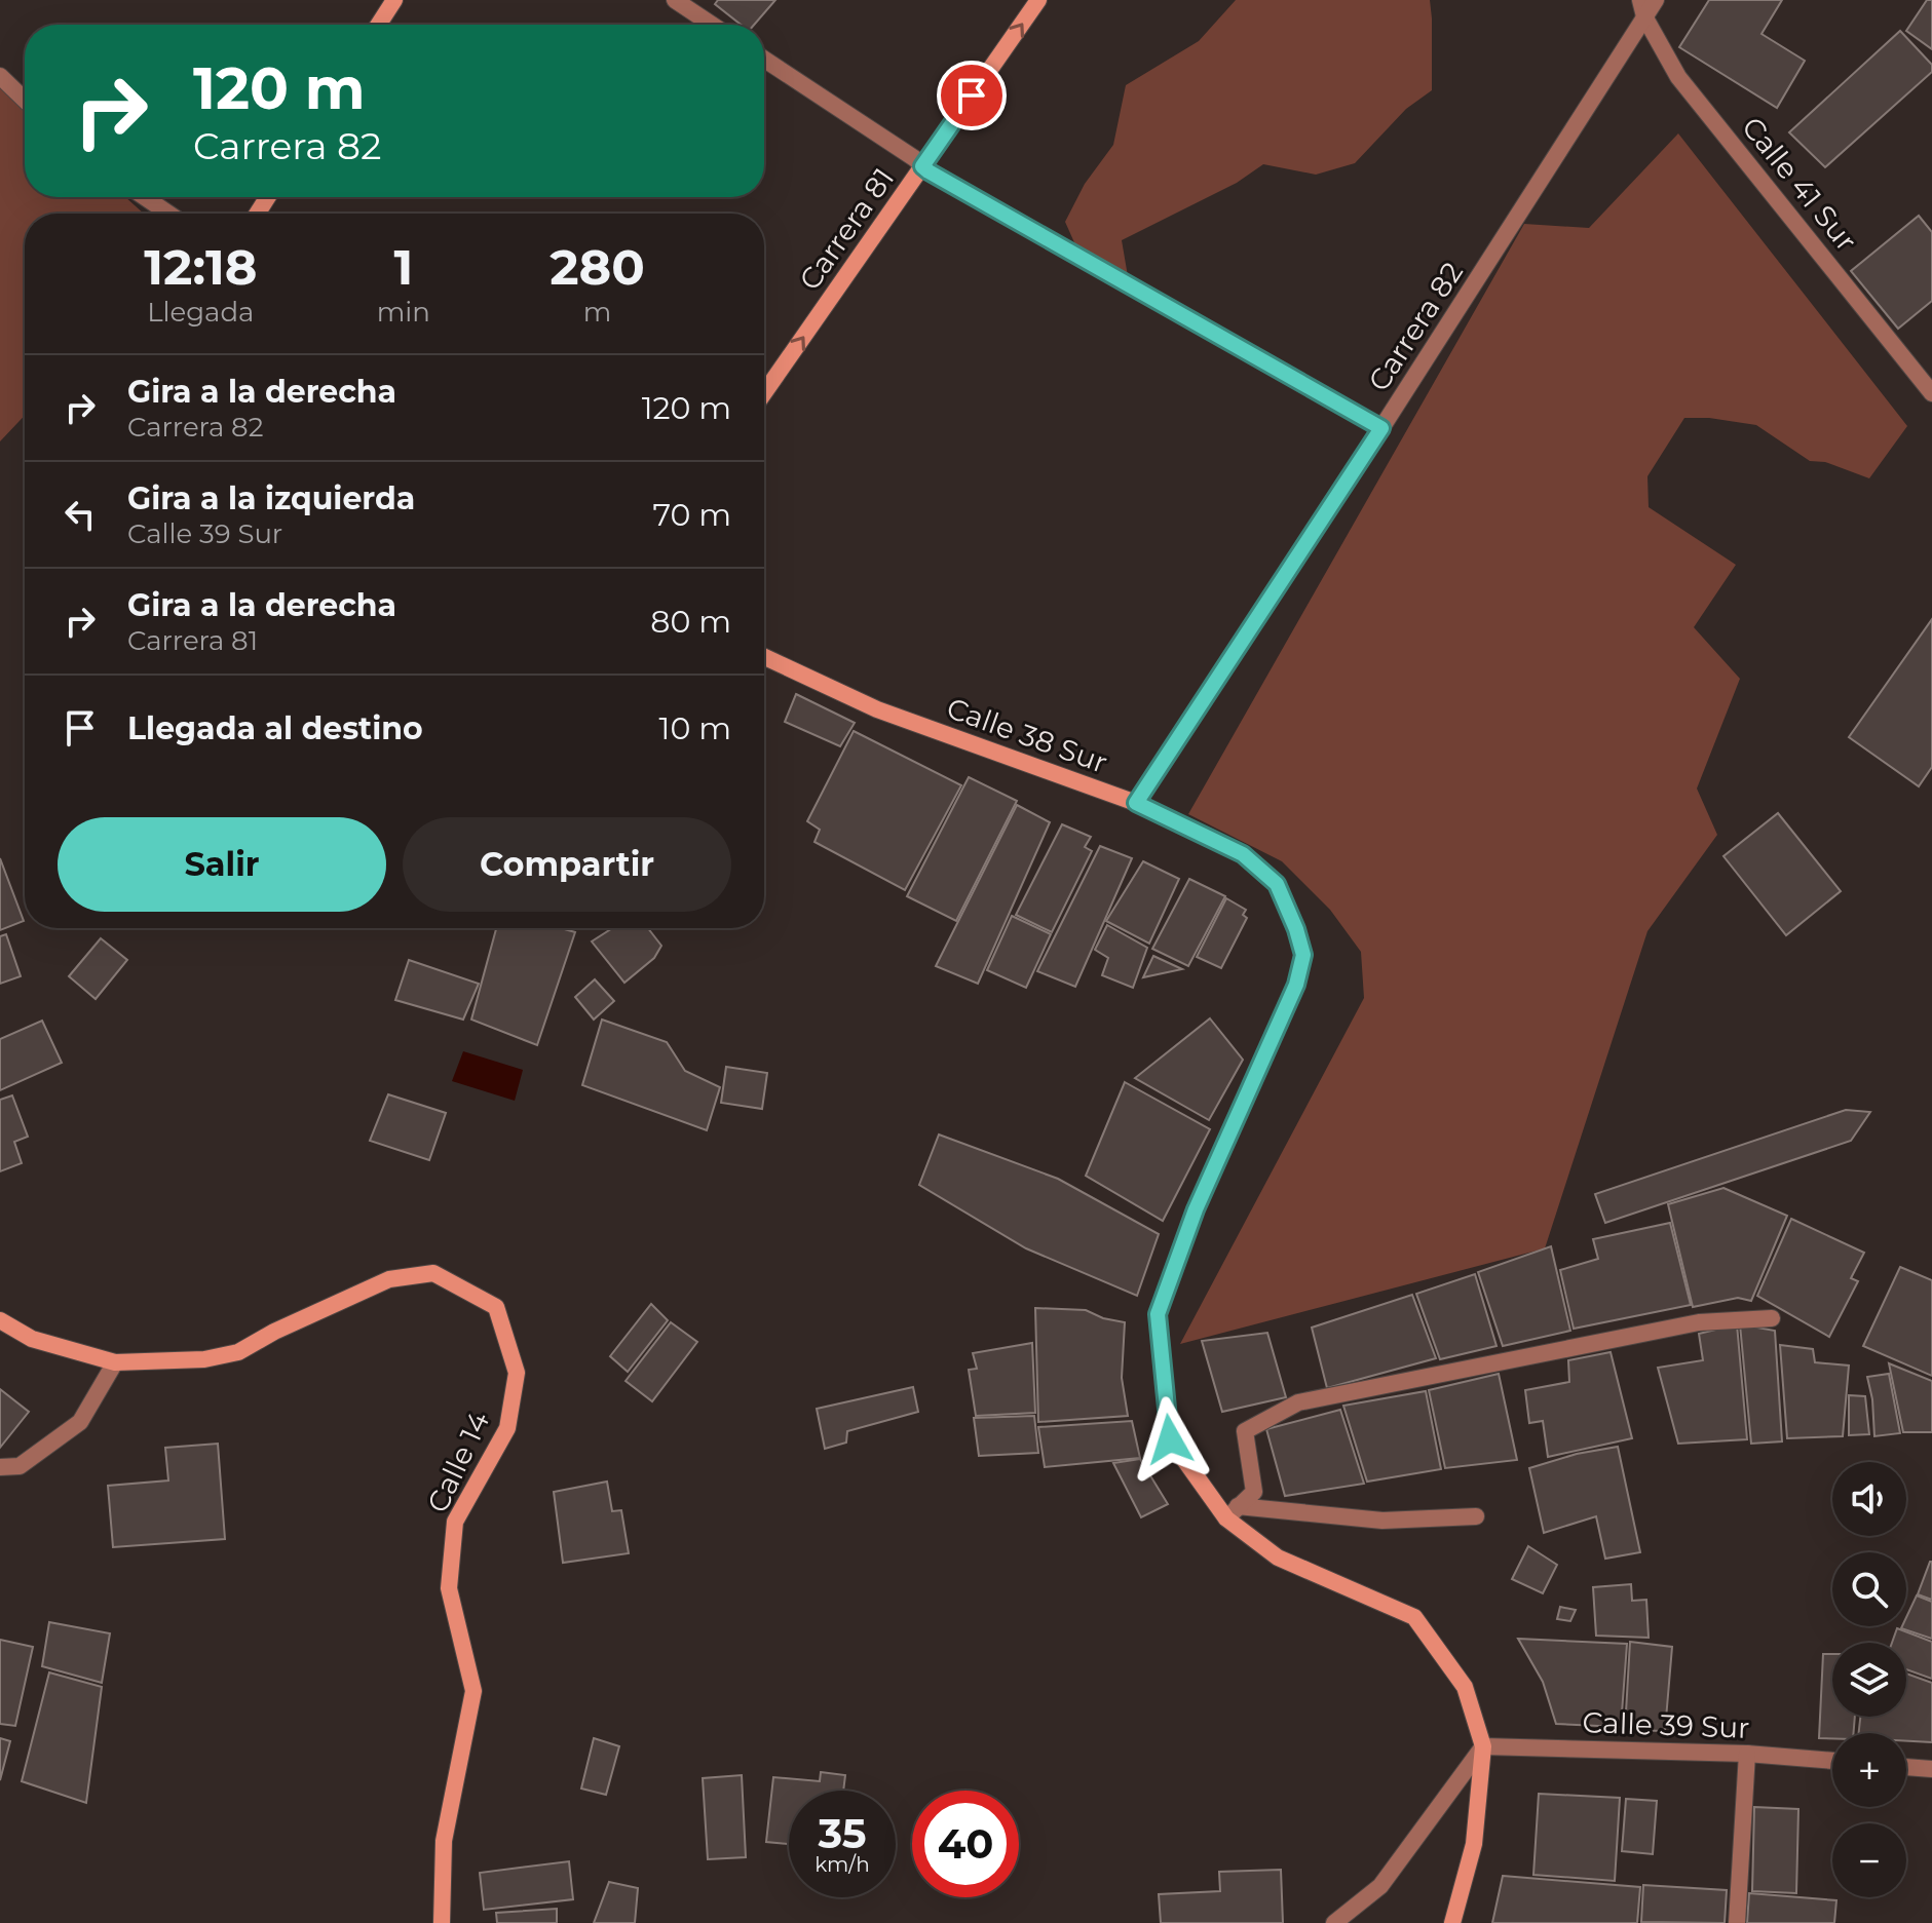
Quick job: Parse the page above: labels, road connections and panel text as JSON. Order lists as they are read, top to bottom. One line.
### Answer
{"streets":{"street":["Calle 41 Sur","Carrera 81","Carrera 82","Calle 38 Sur","Calle 14","Calle 39 Sur"]},"crossings":[["Calle 41 Sur","Carrera 82"],["Carrera 82","Calle 38 Sur"],["Calle 38 Sur","Calle 39 Sur"]],"one_way":["Carrera 81"],"page":{"turn":["120 m","Carrera 82"],"eta":["12:18","Llegada","1","min","280","m"],"list":[{"name":"Gira a la derecha","note":"Carrera 82","value":"120 m"},{"name":"Gira a la izquierda","note":"Calle 39 Sur","value":"70 m"},{"name":"Gira a la derecha","note":"Carrera 81","value":"80 m"},{"name":"Llegada al destino","value":"10 m"}],"buttons":["Salir","Compartir"],"map_buttons":["+","−"],"speed":"35 km/h","limit":"40"}}
